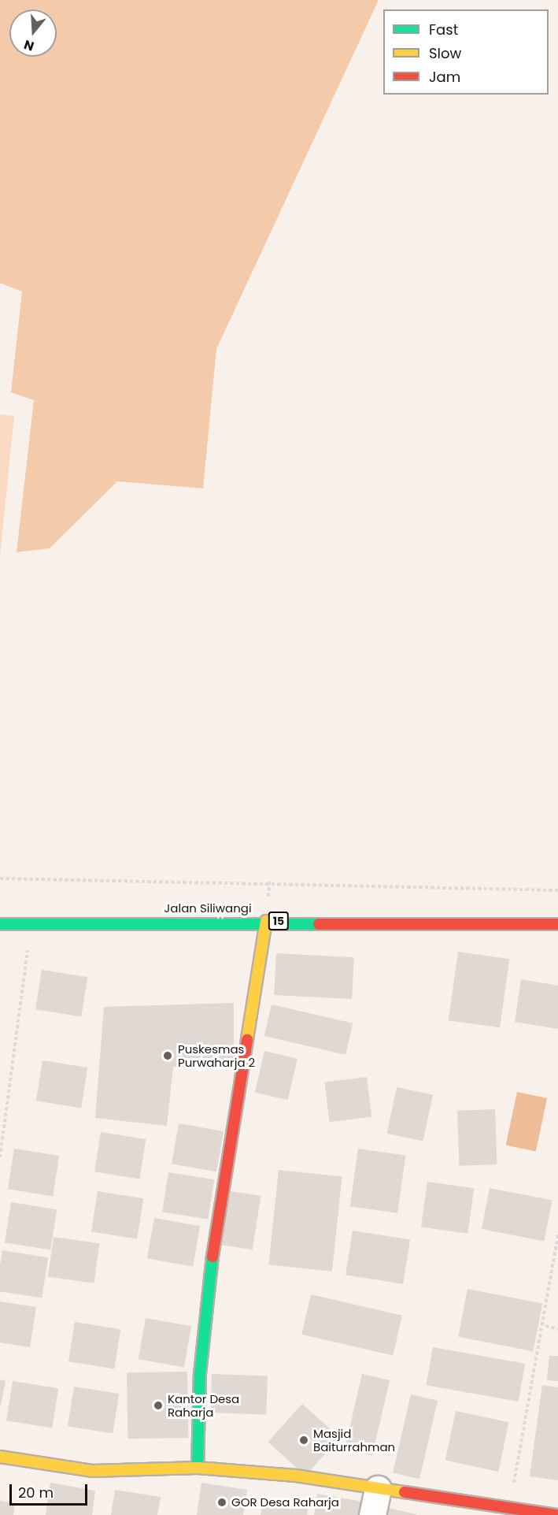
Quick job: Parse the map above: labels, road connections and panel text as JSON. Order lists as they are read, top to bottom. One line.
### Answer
{"streets":{"main road":["Jalan Siliwangi","15"]},"places":["Puskesmas Purwaharja 2","Kantor Desa Raharja","Masjid Baiturrahman","GOR Desa Raharja"],"legend":["Fast","Slow","Jam"],"scale_bar":"20 m","north":"bottom"}
